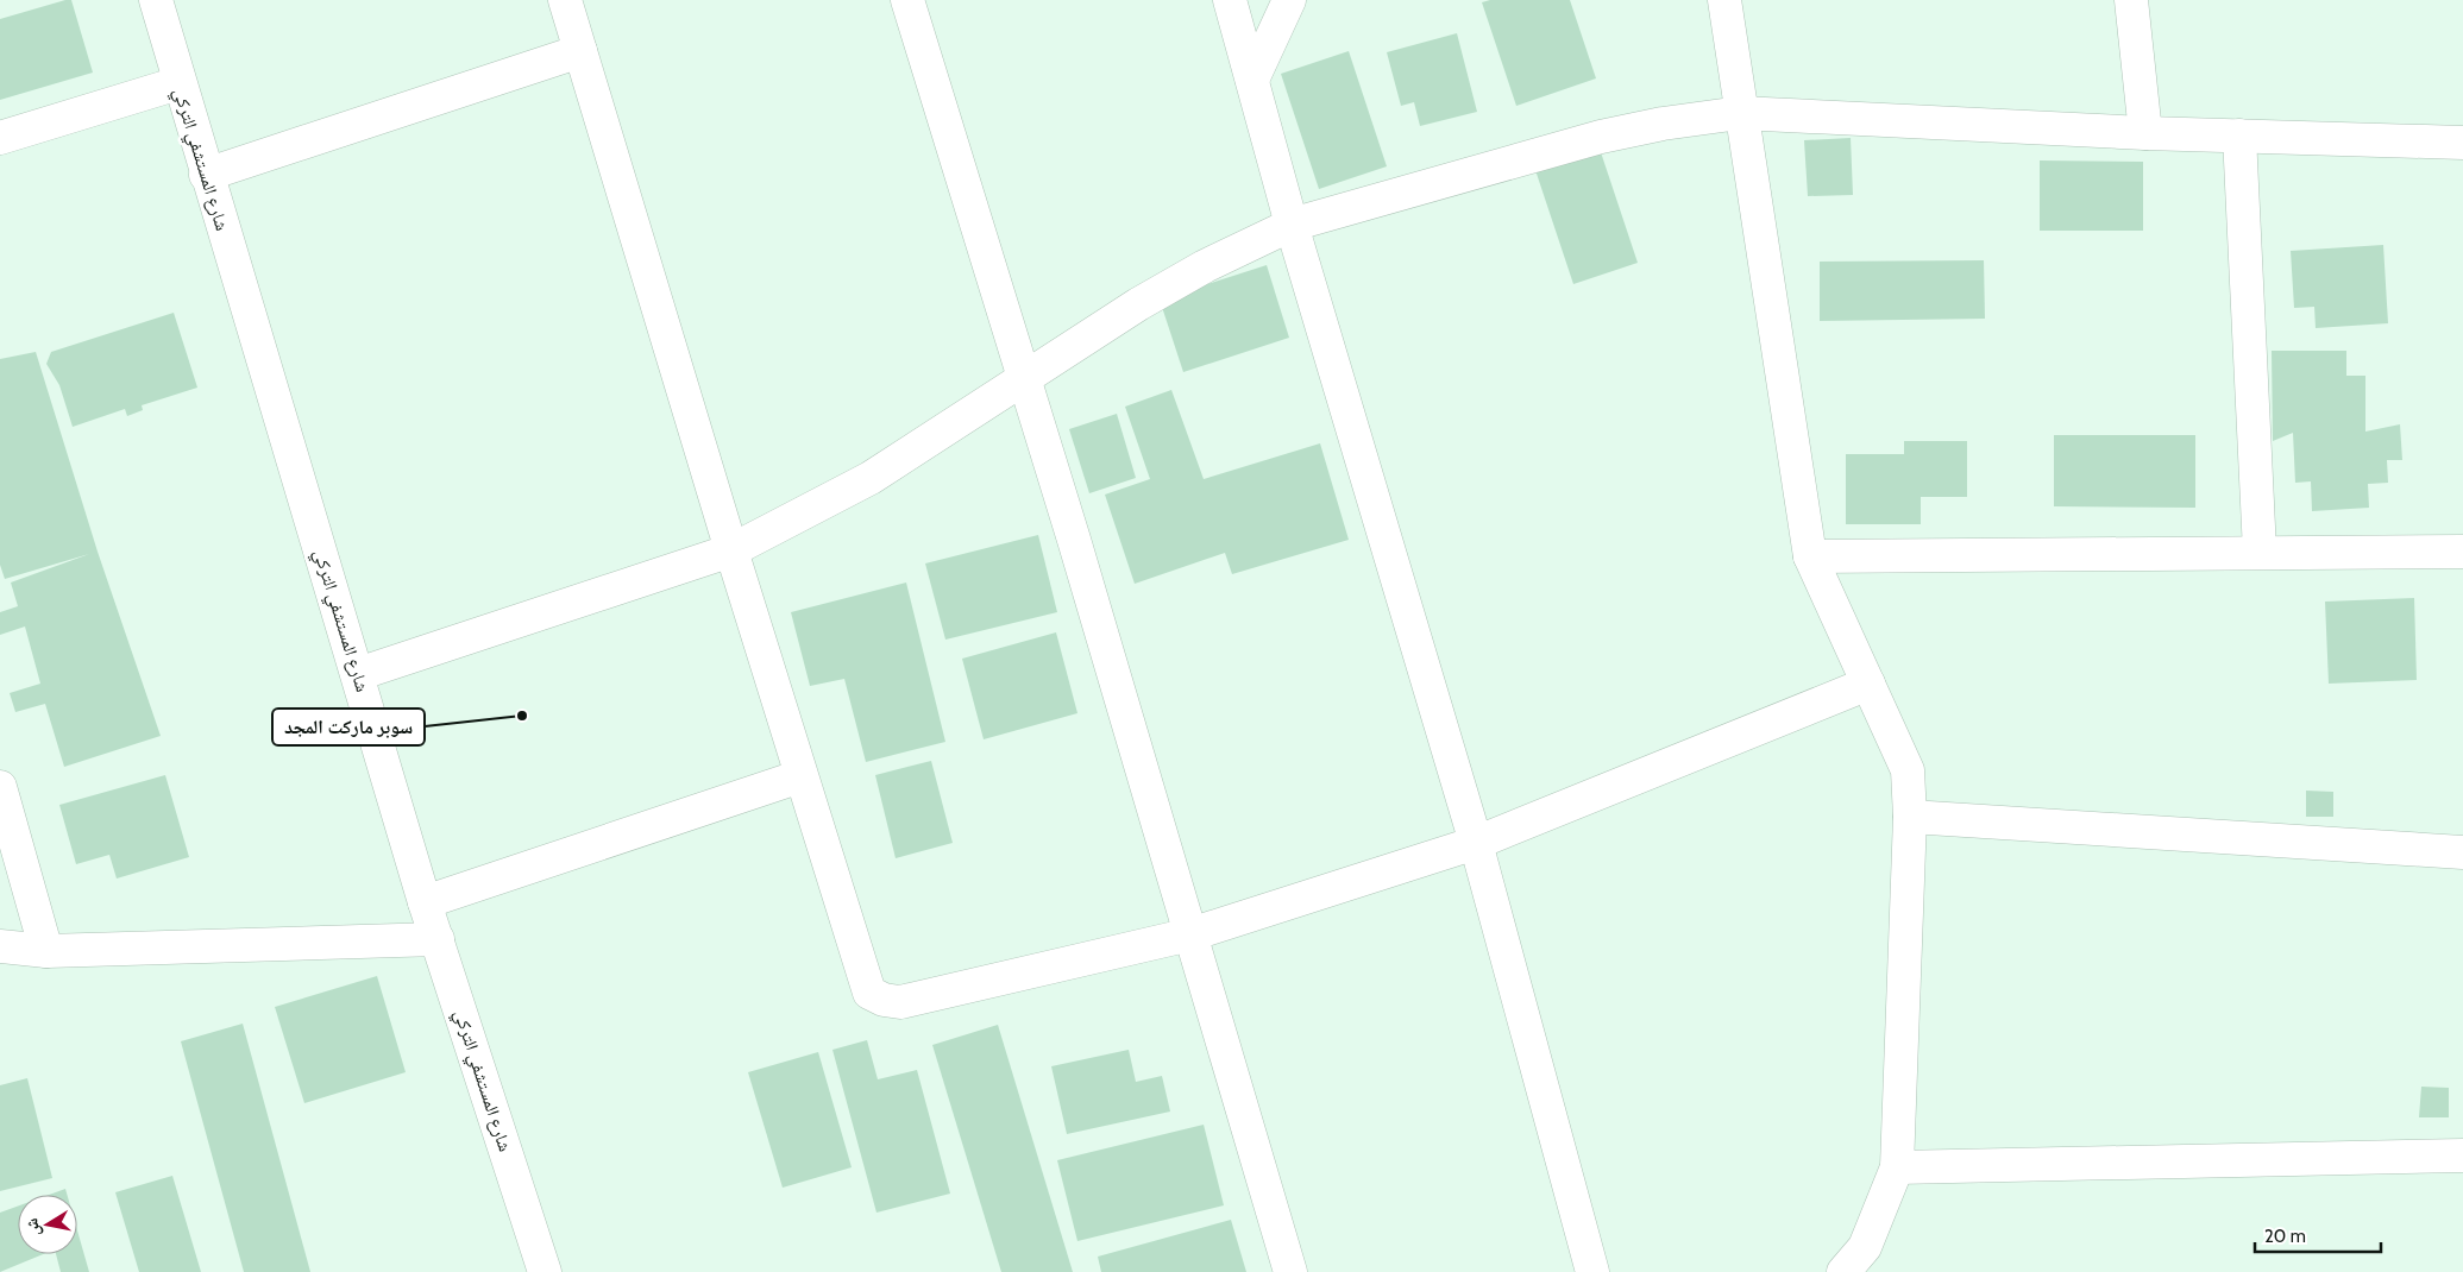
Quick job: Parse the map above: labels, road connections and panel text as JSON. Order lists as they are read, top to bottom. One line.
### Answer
{"streets":{"street":["شارع المستشفي التركي"]},"places":["سوبر ماركت المجد"],"scale_bar":"20 m","north":"left"}
